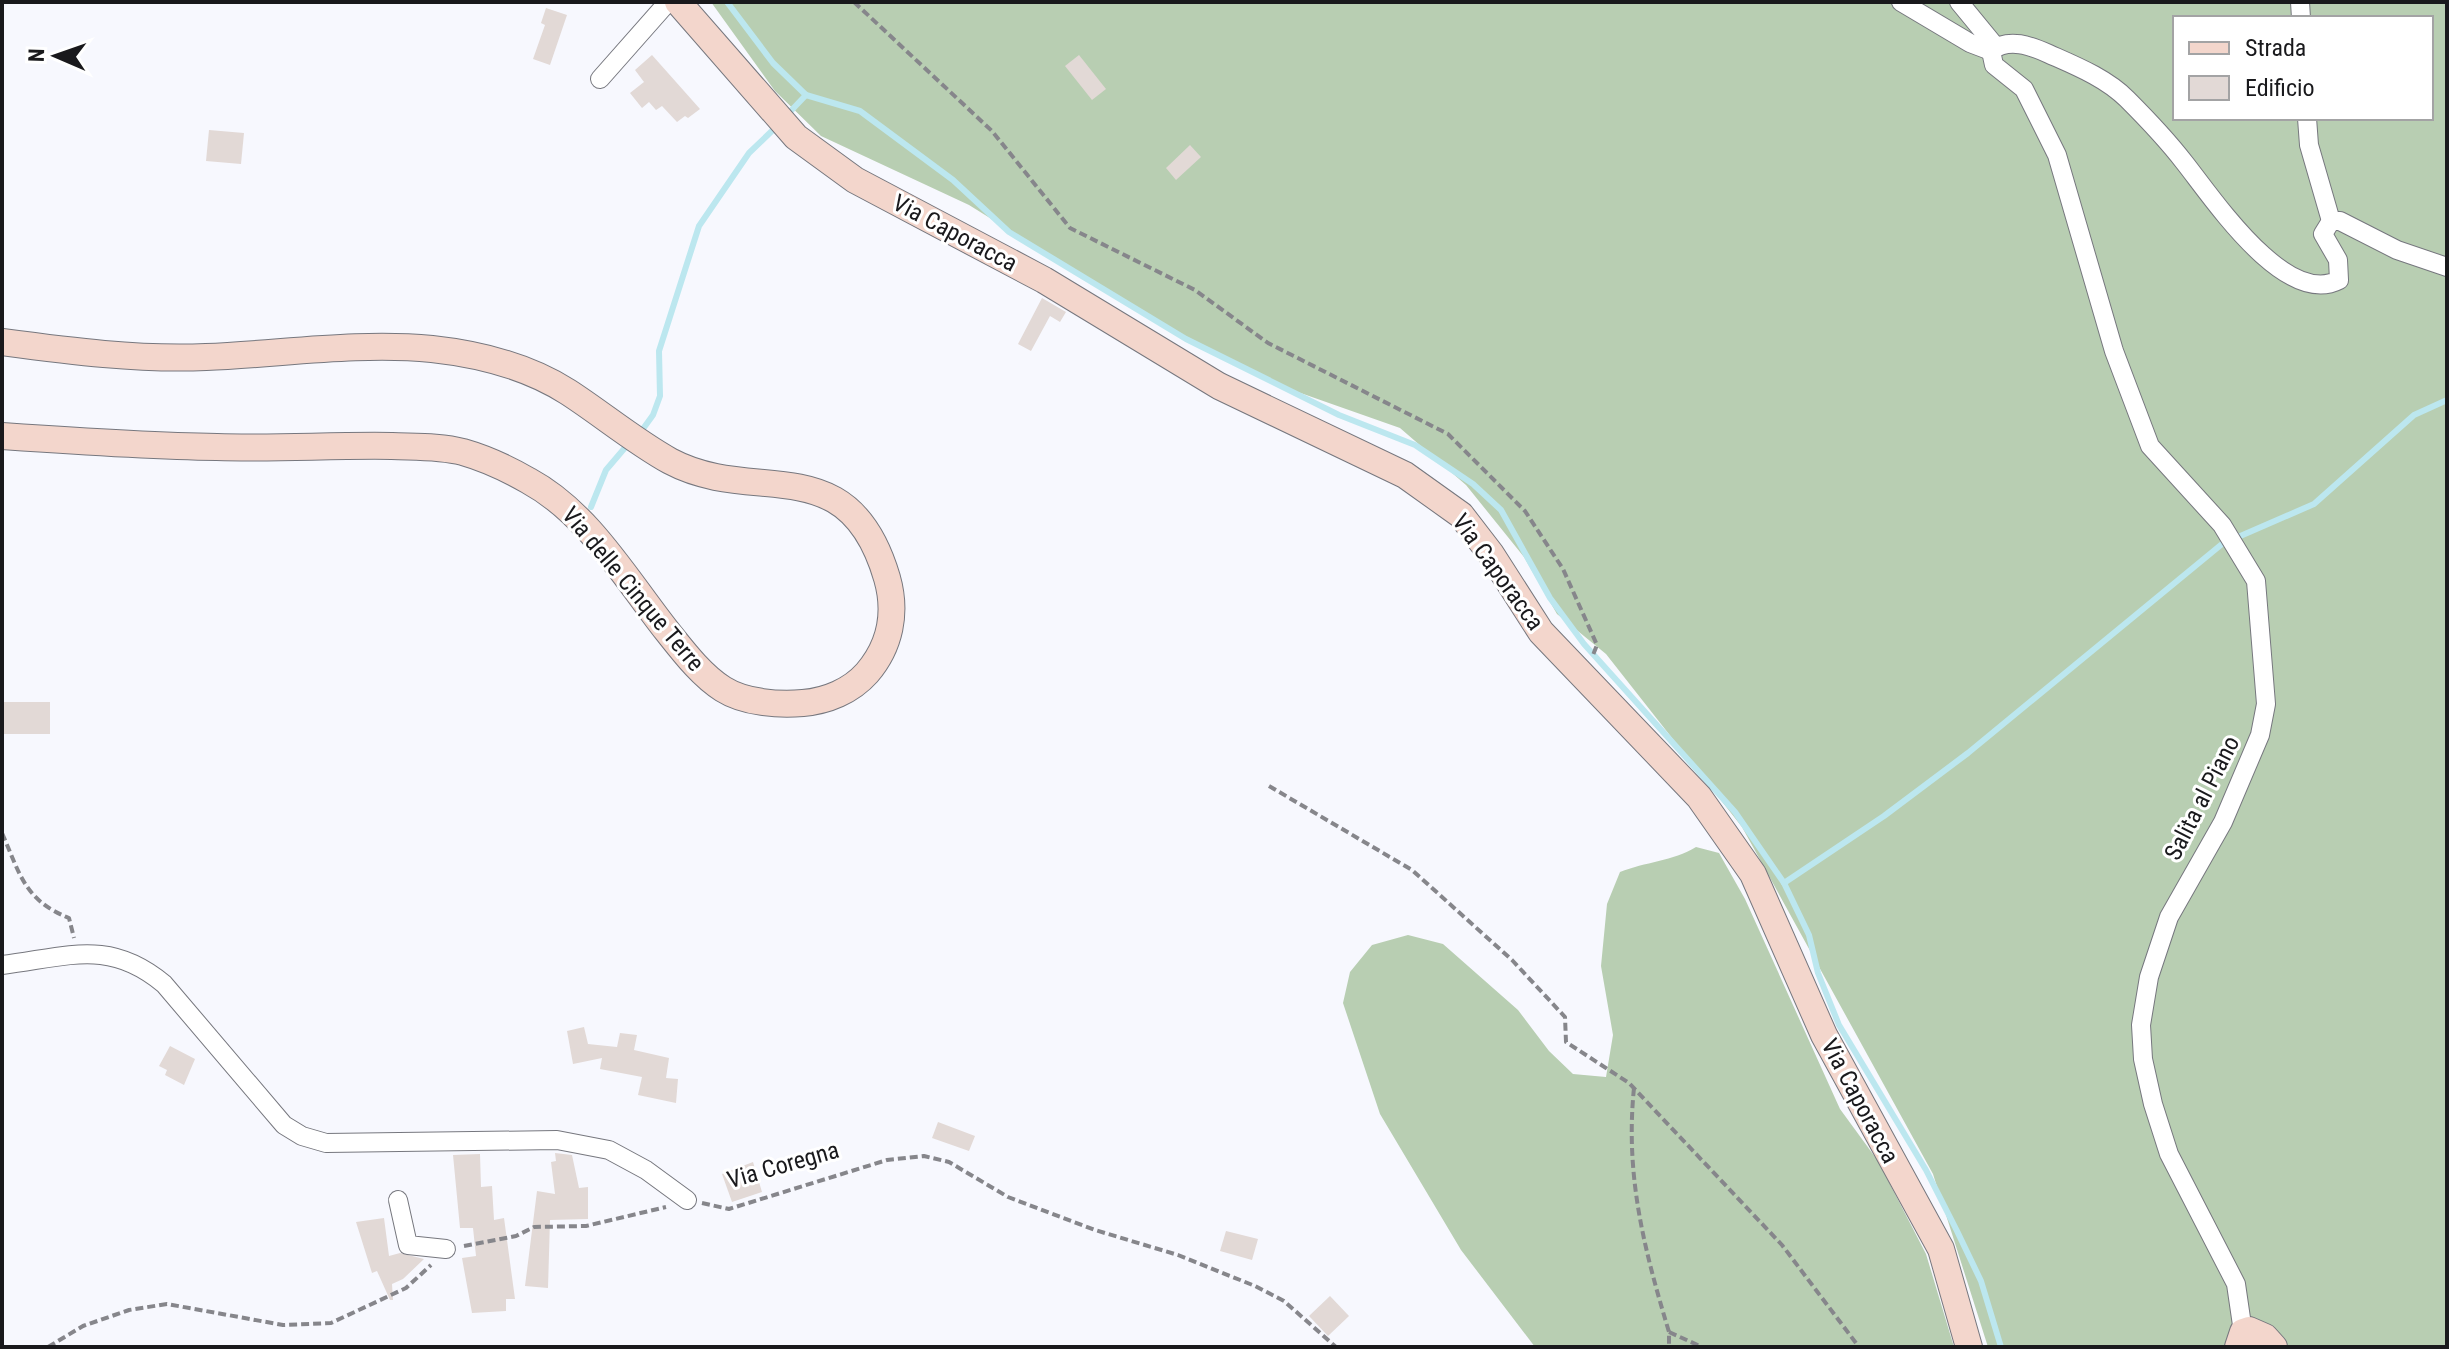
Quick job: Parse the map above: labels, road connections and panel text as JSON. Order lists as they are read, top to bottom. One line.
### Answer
{"streets":{"main road":["Via Caporacca","Via delle Cinque Terre"],"street":["Salita al Piano"],"path":["Via Coregna"]},"legend":["Strada","Edificio"],"north":"left"}
